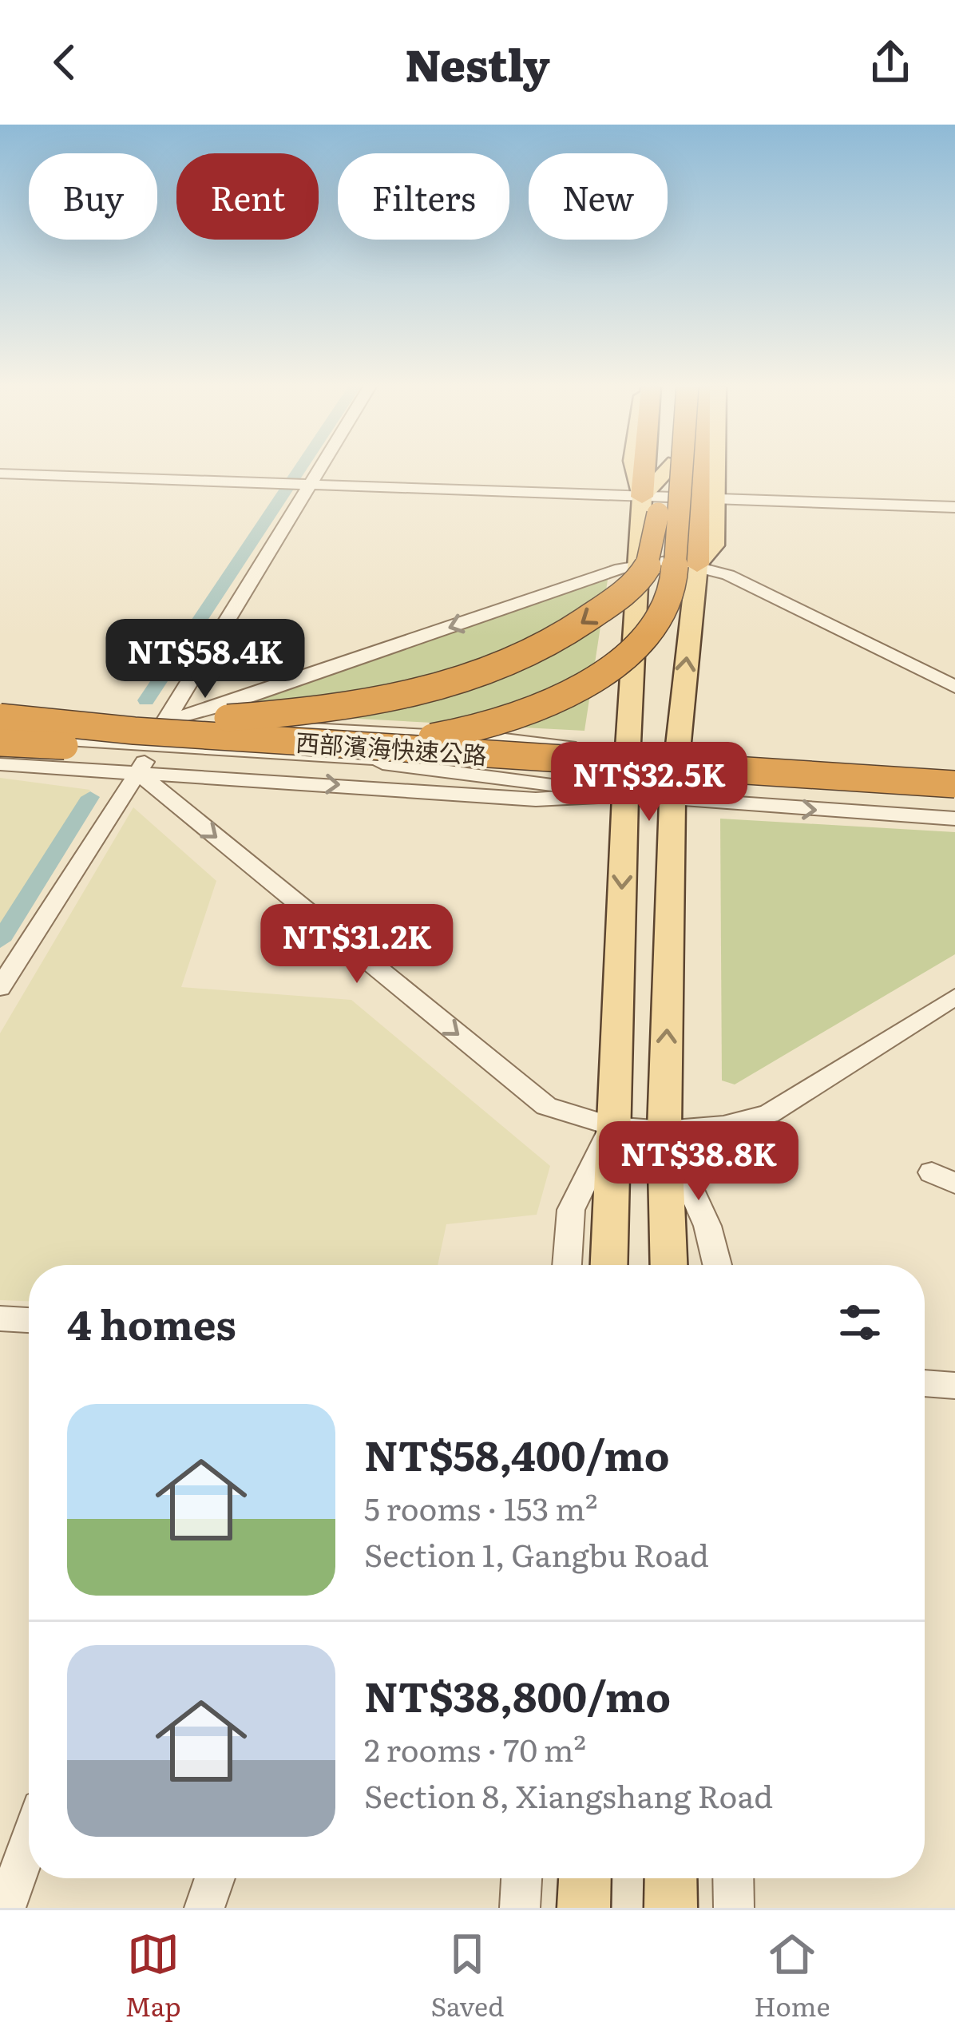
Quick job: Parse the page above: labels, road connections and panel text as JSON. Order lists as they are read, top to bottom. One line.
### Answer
{"streets":{"highway":["西部濱海快速公路"]},"page":{"header":"Nestly","chip":["Buy","Rent","Filters","New"],"price":["NT$58.4K","NT$32.5K","NT$31.2K","NT$38.8K"],"heading":"4 homes","list":[{"name":"NT$58,400/mo","note":"5 rooms · 153 m² · Section 1, Gangbu Road"},{"name":"NT$38,800/mo","note":"2 rooms · 70 m² · Section 8, Xiangshang Road"}],"tabs":["Map","Saved","Home"]}}
